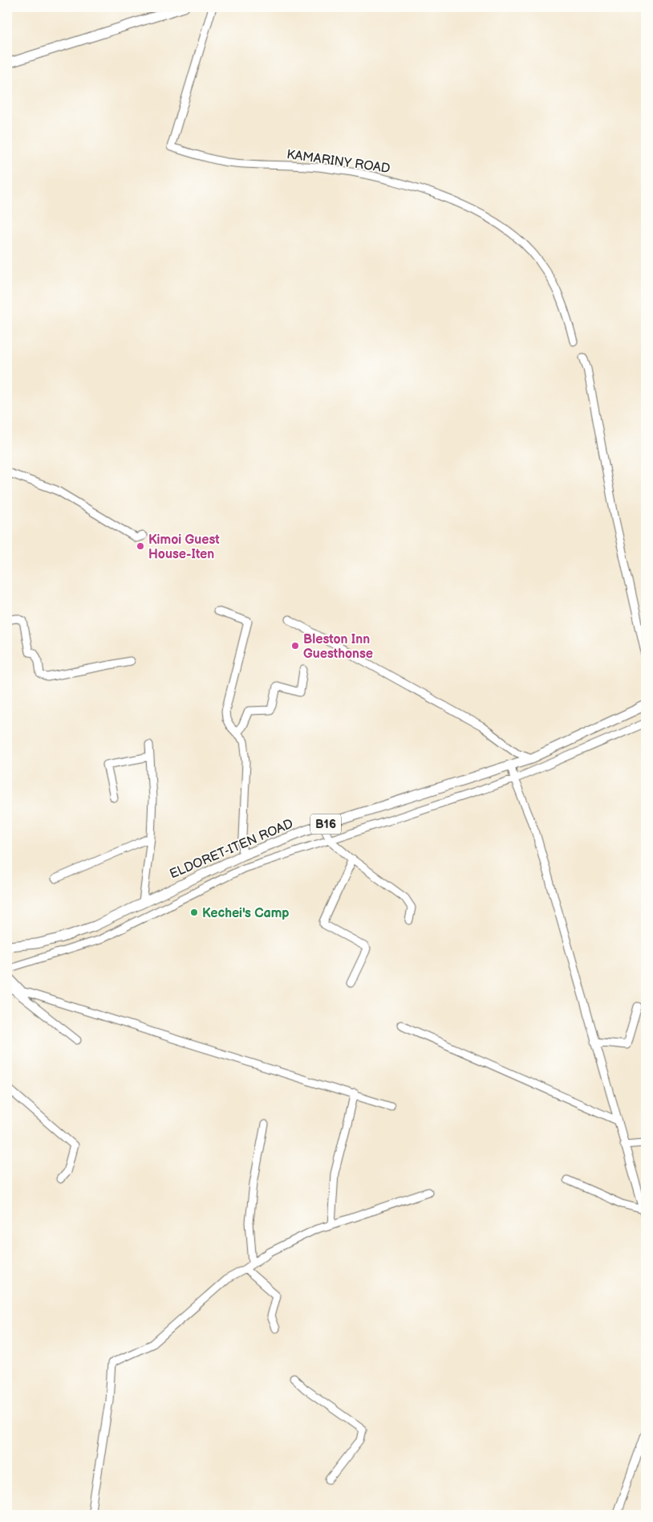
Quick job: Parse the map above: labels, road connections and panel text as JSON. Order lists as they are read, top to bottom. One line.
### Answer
{"streets":{"main road":["B16","ELDORET-ITEN ROAD"],"street":["KAMARINY ROAD"]},"places":["Kimoi Guest House-Iten","Bleston Inn Guesthonse","Kechei's Camp"]}
